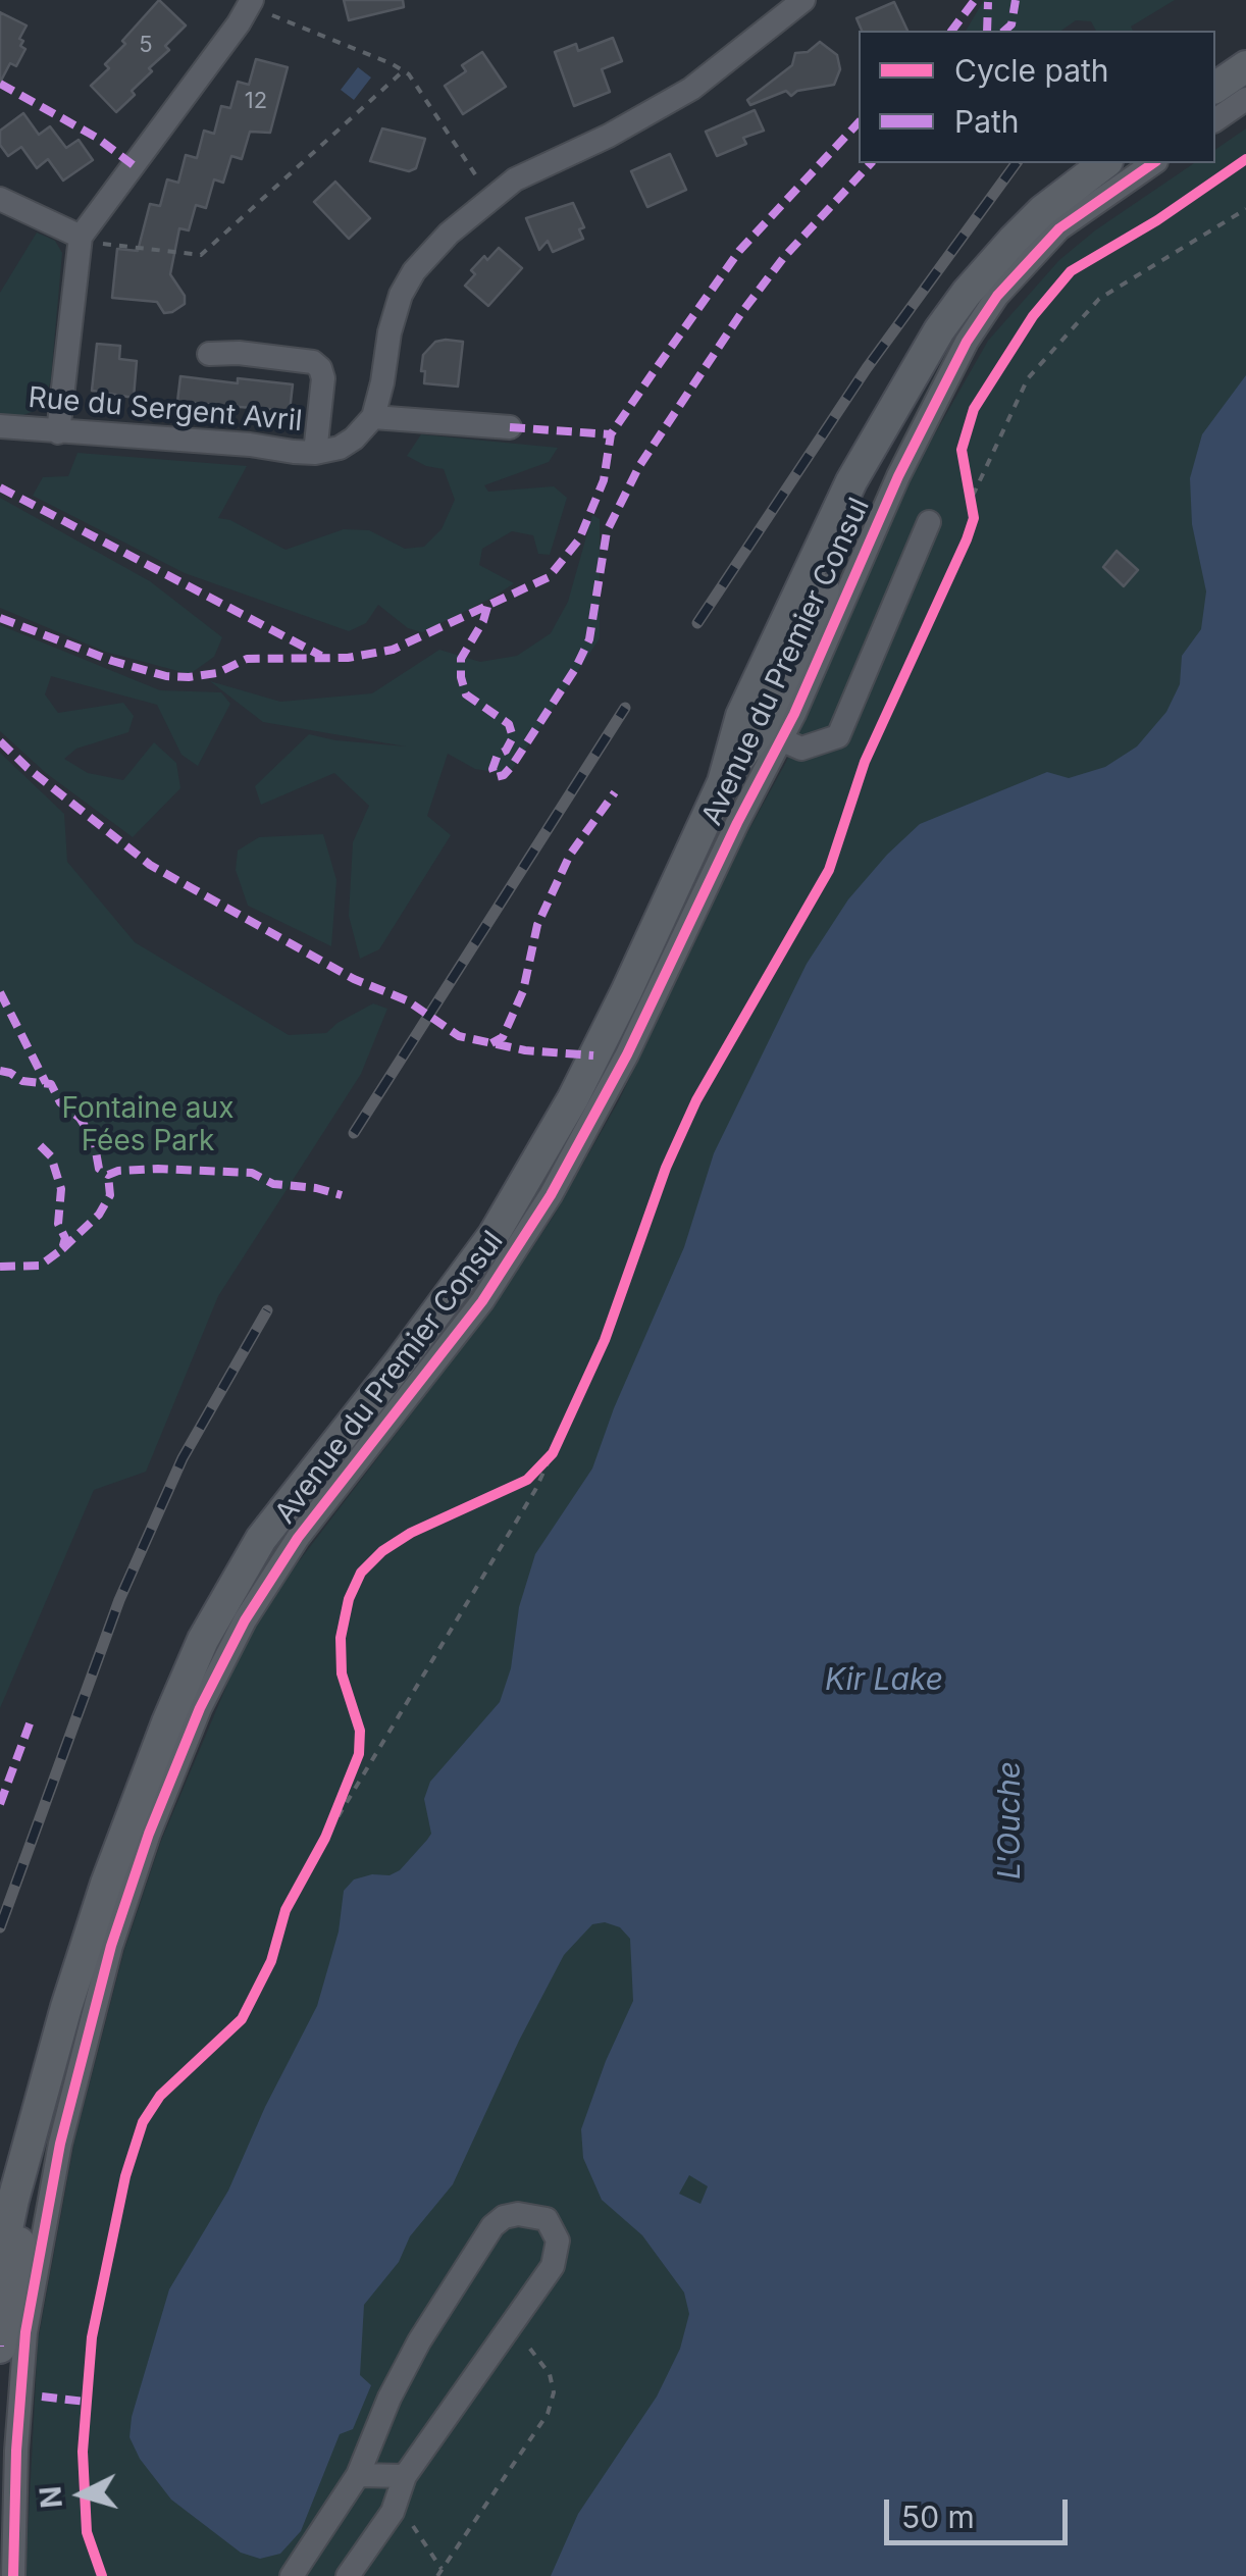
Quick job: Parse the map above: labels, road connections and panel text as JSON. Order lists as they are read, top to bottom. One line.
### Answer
{"streets":{"main road":["Avenue du Premier Consul"],"street":["Rue du Sergent Avril"]},"water":["Kir Lake","L'Ouche"],"parks":["Fontaine aux Fées Park"],"house_numbers":["5","12"],"legend":["Cycle path","Path"],"scale_bar":"50 m","north":"left"}
